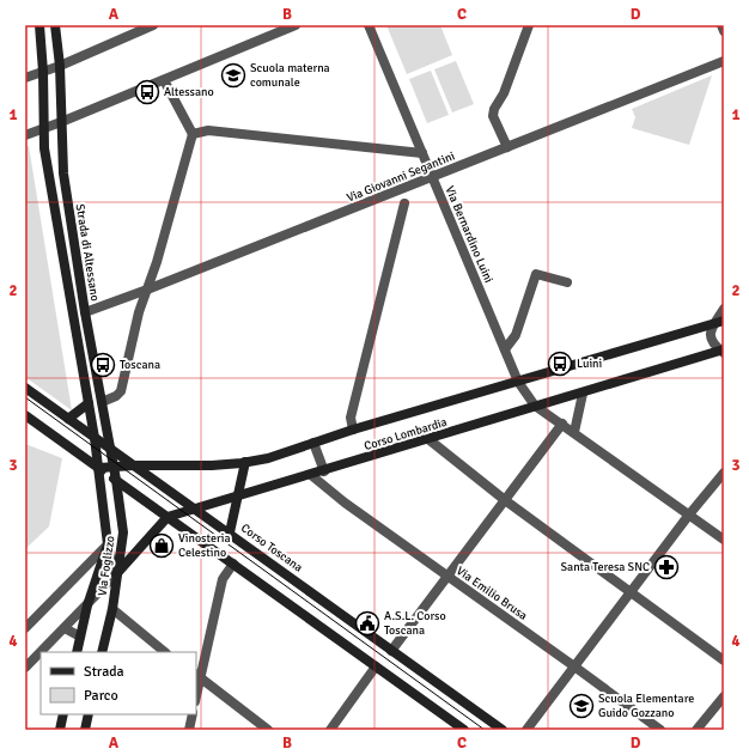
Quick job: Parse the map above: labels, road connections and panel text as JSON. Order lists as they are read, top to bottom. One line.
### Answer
{"streets":{"street":["Via Giovanni Segantini","Via Bernardino Luini","Strada di Altessano","Corso Lombardia","Corso Toscana","Via Foglizzo","Via Emilio Brusa"]},"crossings":[["Via Giovanni Segantini","Via Bernardino Luini"],["Via Giovanni Segantini","Strada di Altessano"],["Via Bernardino Luini","Corso Lombardia"],["Strada di Altessano","Corso Lombardia"],["Strada di Altessano","Corso Toscana"],["Strada di Altessano","Via Foglizzo"],["Corso Lombardia","Corso Toscana"],["Corso Lombardia","Via Foglizzo"],["Corso Lombardia","Via Emilio Brusa"]],"places":{"school or university":["Scuola materna comunale","Scuola Elementare Guido Gozzano"],"bus stop":["Altessano","Luini","Toscana"],"shop":["Vinosteria Celestino"],"pharmacy":["Santa Teresa SNC"],"public building":["A.S.L. Corso Toscana"]},"legend":["Strada","Parco"],"grid":{"columns":["A","B","C","D"],"rows":["1","2","3","4"]}}
